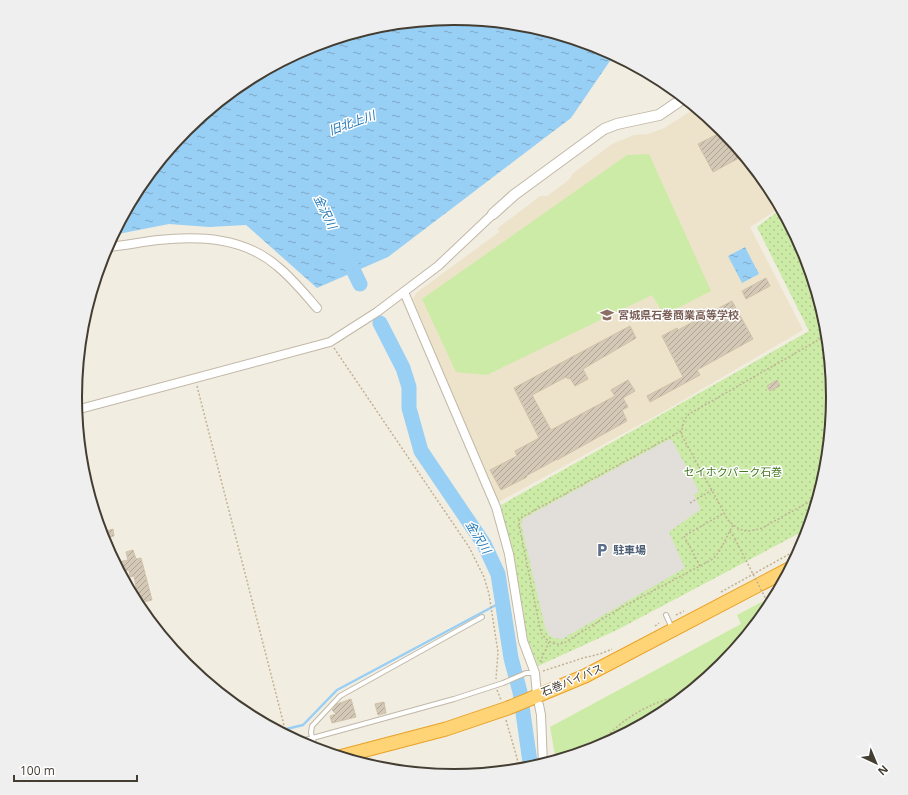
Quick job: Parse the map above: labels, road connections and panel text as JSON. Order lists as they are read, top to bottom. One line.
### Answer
{"streets":{"highway":["石巻バイパス"]},"water":["旧北上川","金沢川"],"parks":["セイホクパーク石巻"],"places":{"school or university":["宮城県石巻商業高等学校"],"parking":["駐車場"]},"scale_bar":"100 m","north":"bottom right"}
